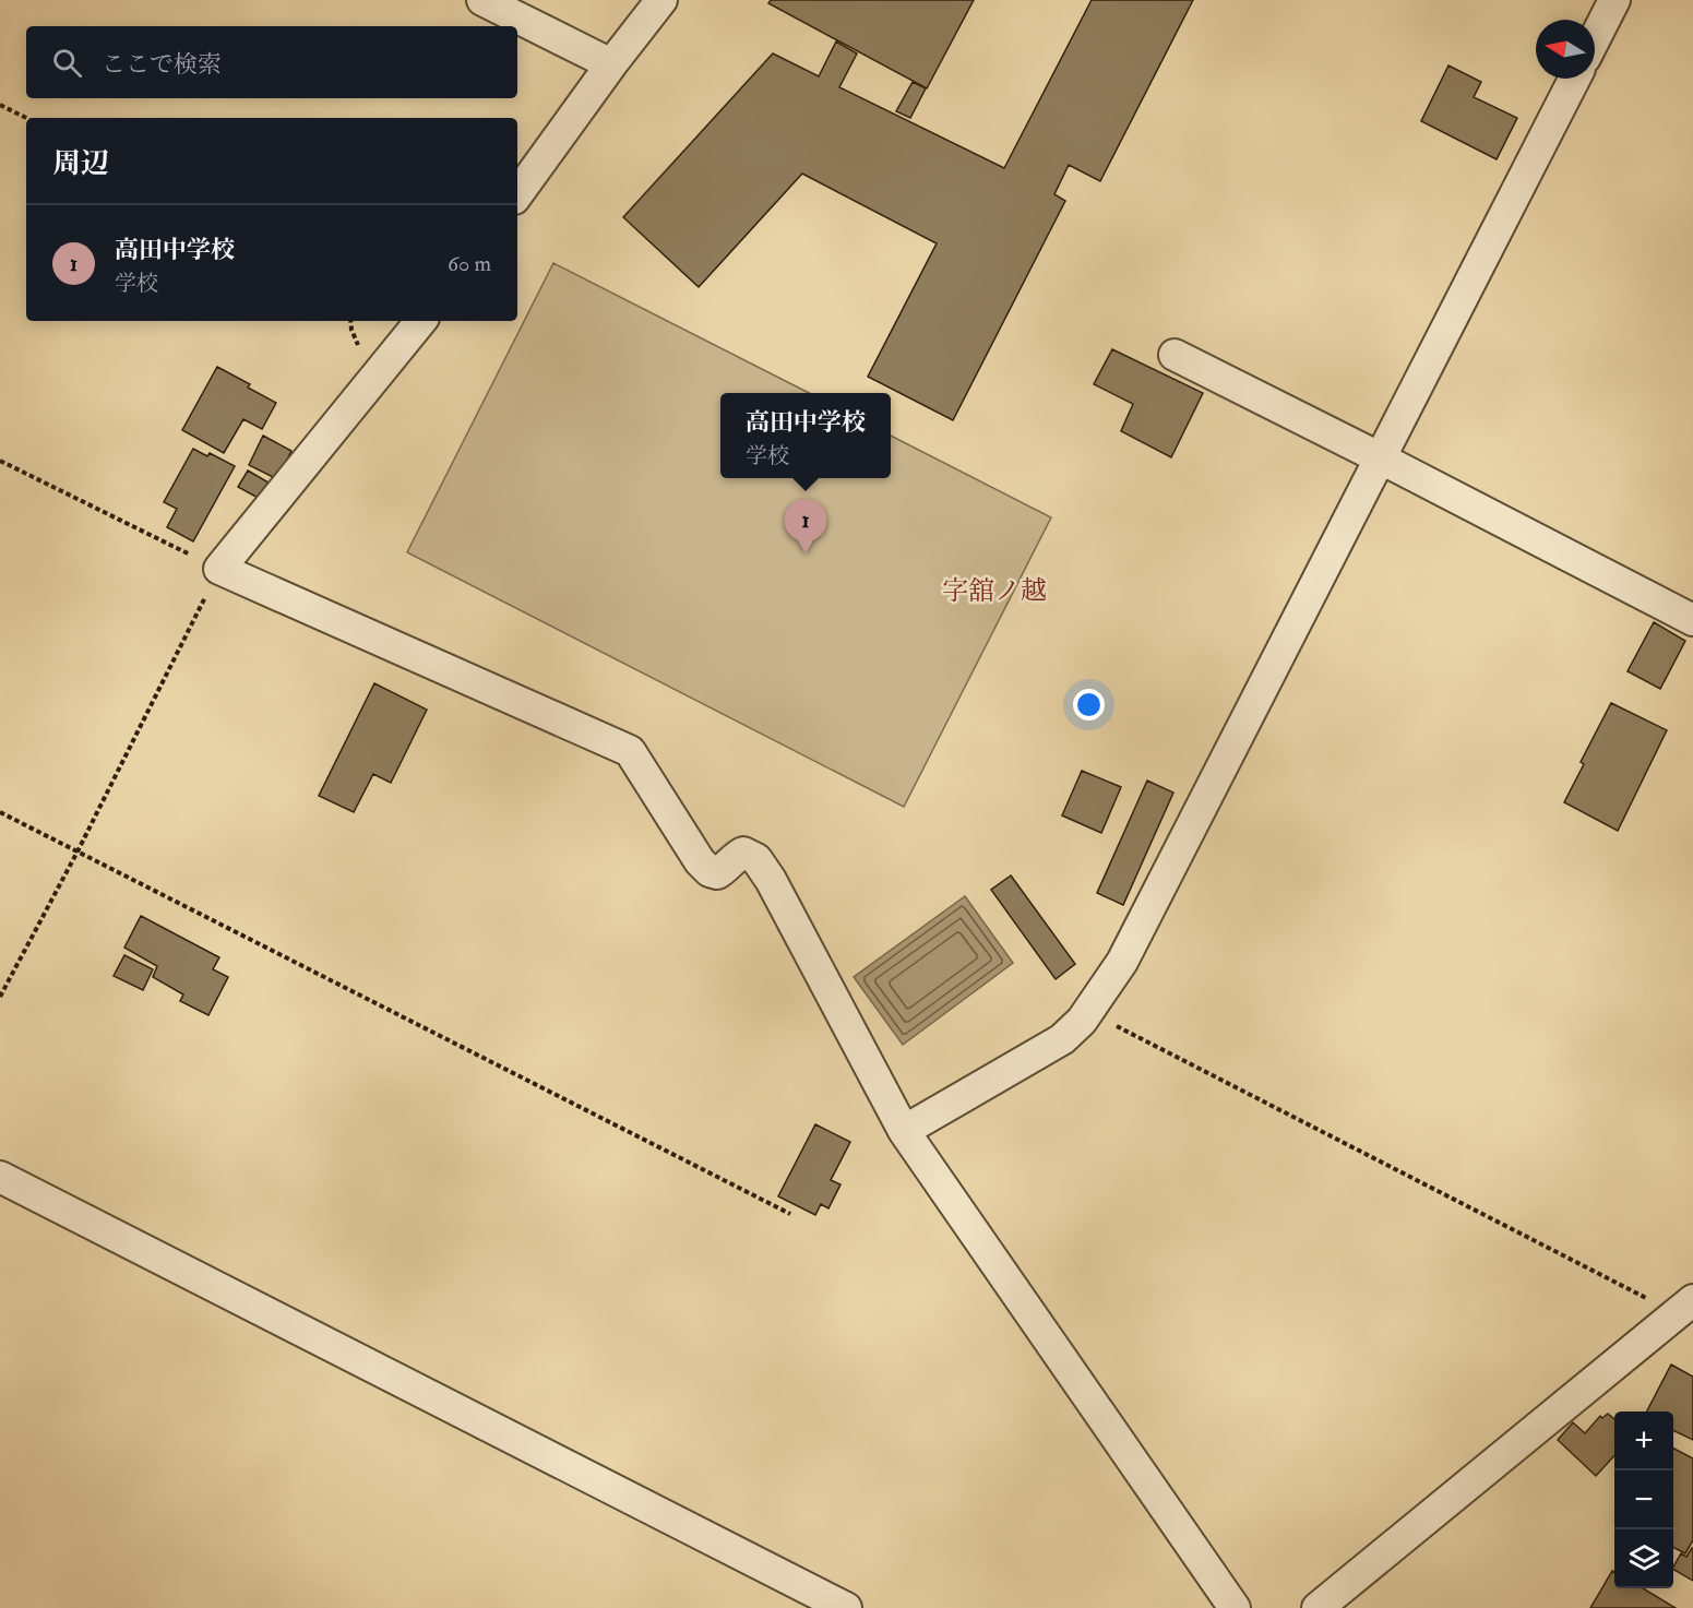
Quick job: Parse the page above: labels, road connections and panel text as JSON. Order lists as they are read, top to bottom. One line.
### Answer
{"districts":["字舘ノ越"],"north":"left","page":{"search":"ここで検索","heading":"周辺","list":[{"mark":"1","name":"高田中学校","note":"学校","value":"60 m"}],"popup":["高田中学校","学校"],"pins":"1","map_buttons":["+","−"]}}
